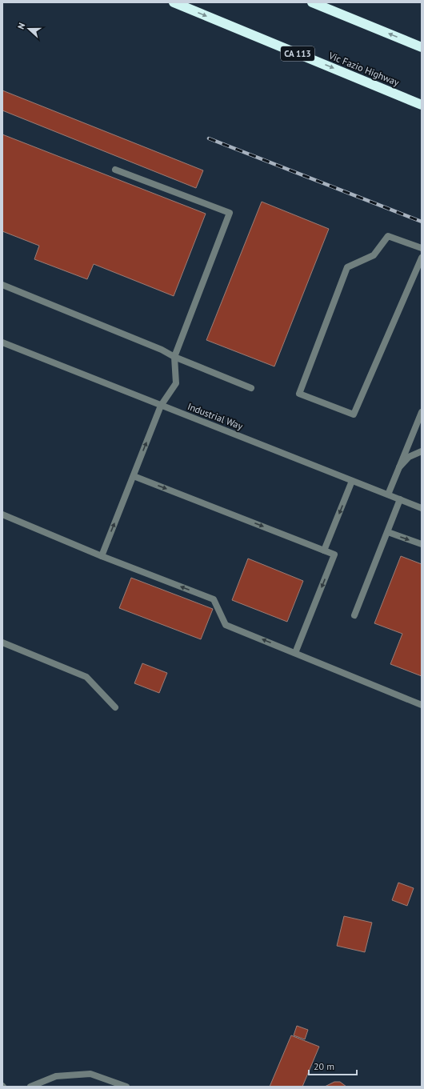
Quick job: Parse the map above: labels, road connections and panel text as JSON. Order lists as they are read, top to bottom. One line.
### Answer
{"streets":{"highway":["CA 113","Vic Fazio Highway"],"street":["Industrial Way"]},"scale_bar":"20 m","north":"left"}
